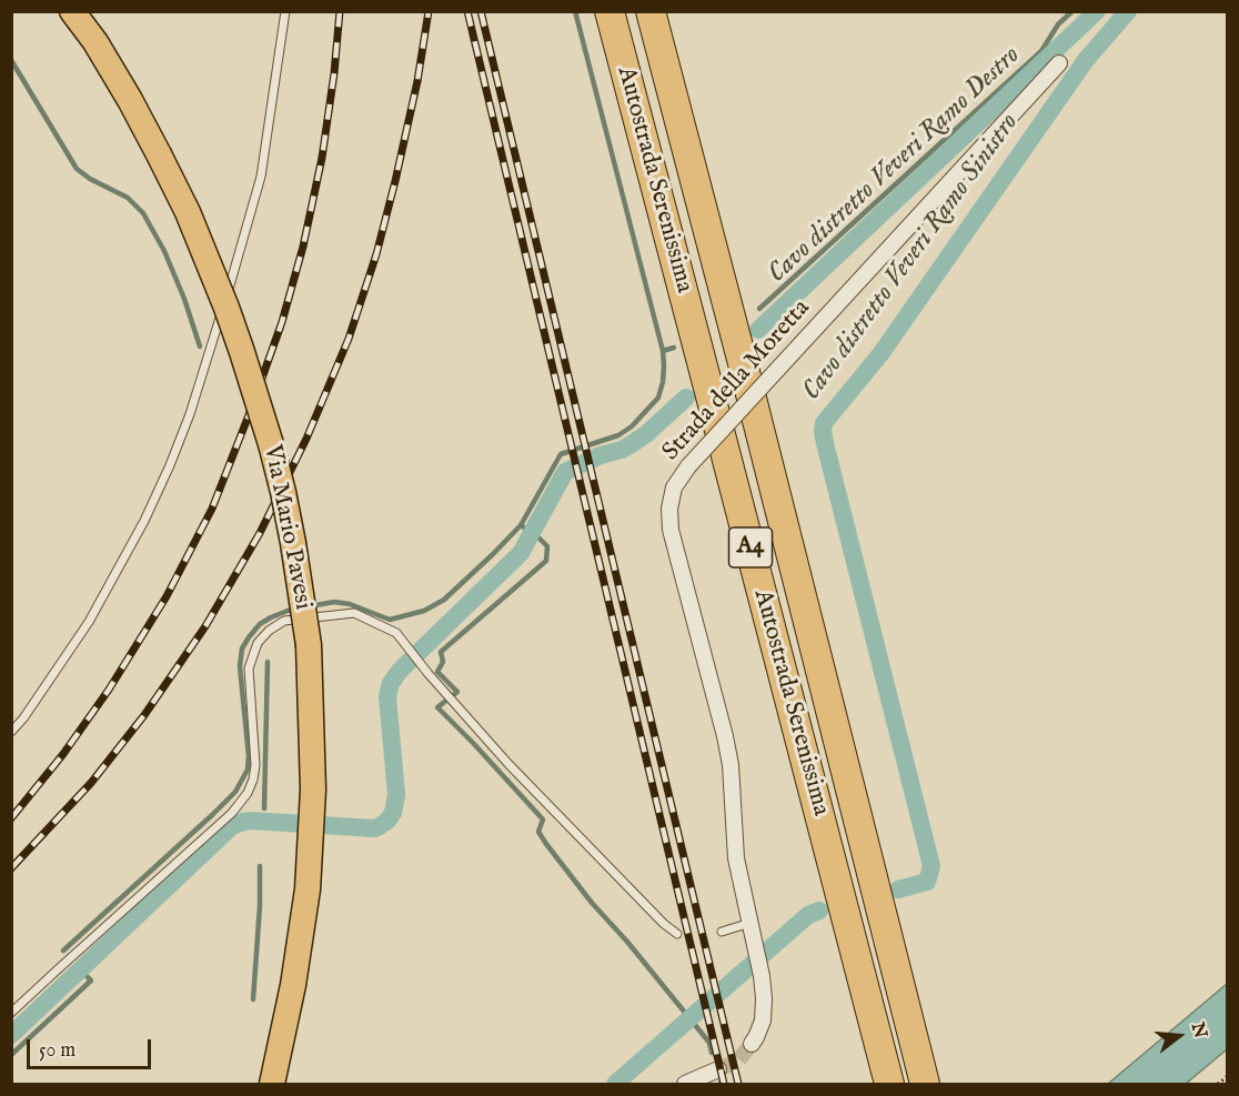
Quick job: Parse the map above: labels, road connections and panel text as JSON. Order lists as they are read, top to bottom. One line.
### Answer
{"streets":{"highway":["Autostrada Serenissima","A4"],"main road":["Via Mario Pavesi"],"street":["Strada della Moretta"]},"water":["Cavo distretto Veveri Ramo Destro","Cavo distretto Veveri Ramo Sinistro"],"scale_bar":"50 m","north":"right"}
